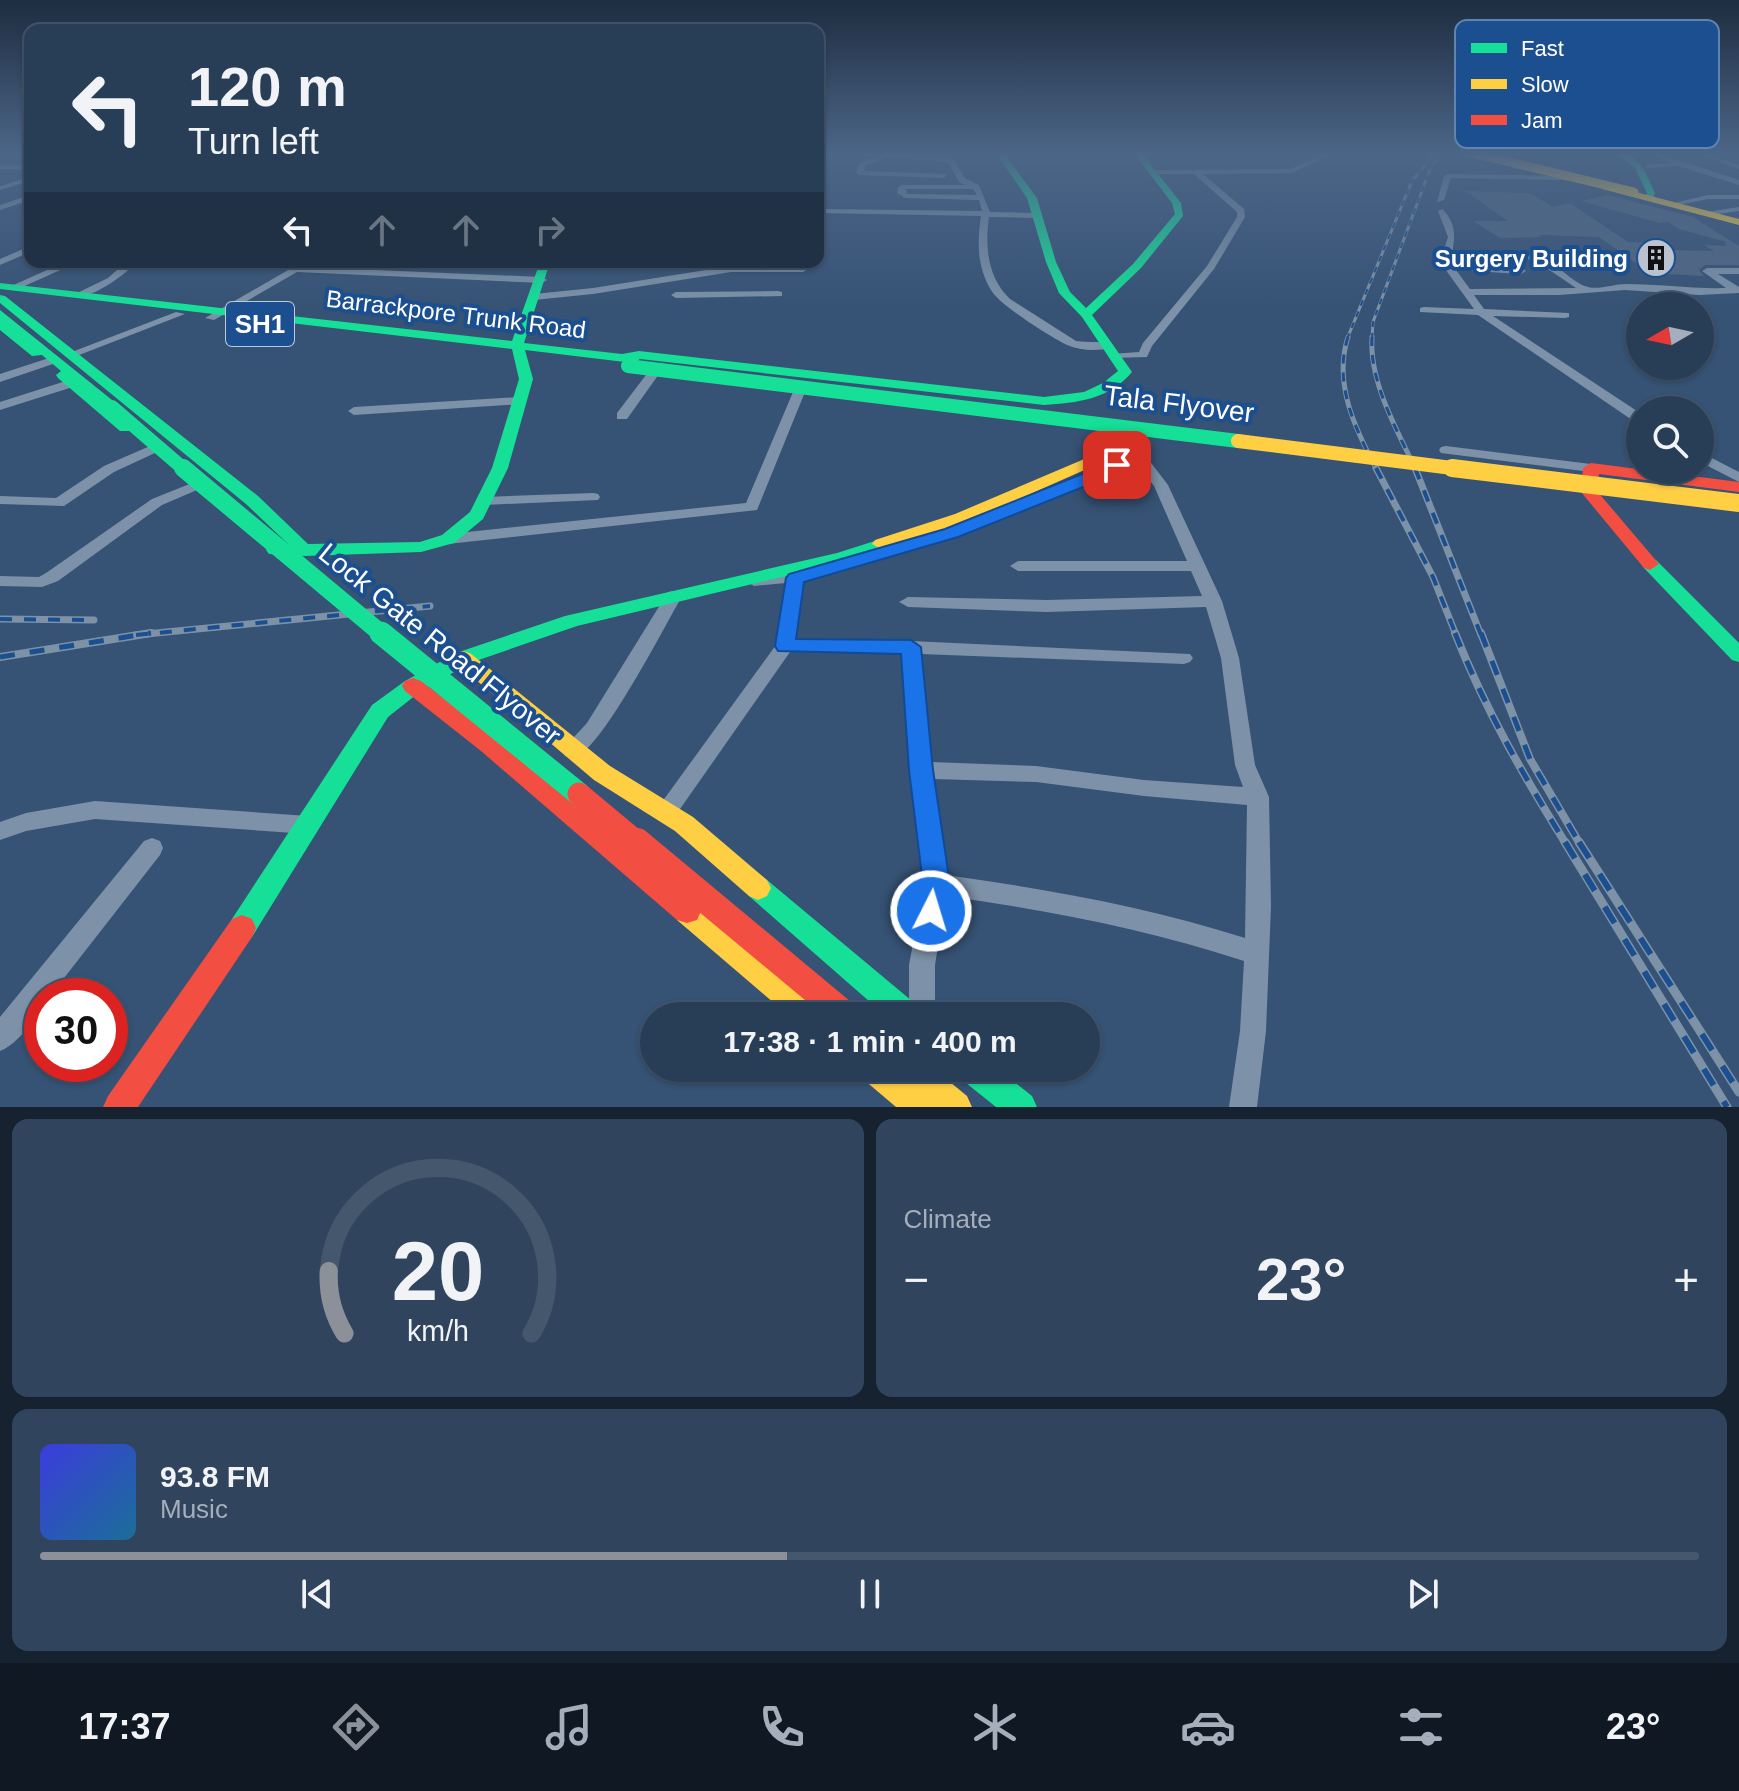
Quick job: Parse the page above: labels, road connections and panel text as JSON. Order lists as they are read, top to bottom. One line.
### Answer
{"streets":{"street":["Barrackpore Trunk Road","SH1","Tala Flyover","Lock Gate Road Flyover"]},"crossings":[["Barrackpore Trunk Road","Tala Flyover"]],"places":{"building":["Surgery Building"]},"legend":["Fast","Slow","Jam"],"north":"left","page":{"turn":["120 m","Turn left"],"limit":"30","trip":"17:38 · 1 min · 400 m","tile":"Climate","heat":["−","23°","+"],"song":["93.8 FM","Music"],"tabs":["17:37","23°"],"gauge":["20","km/h"]}}
